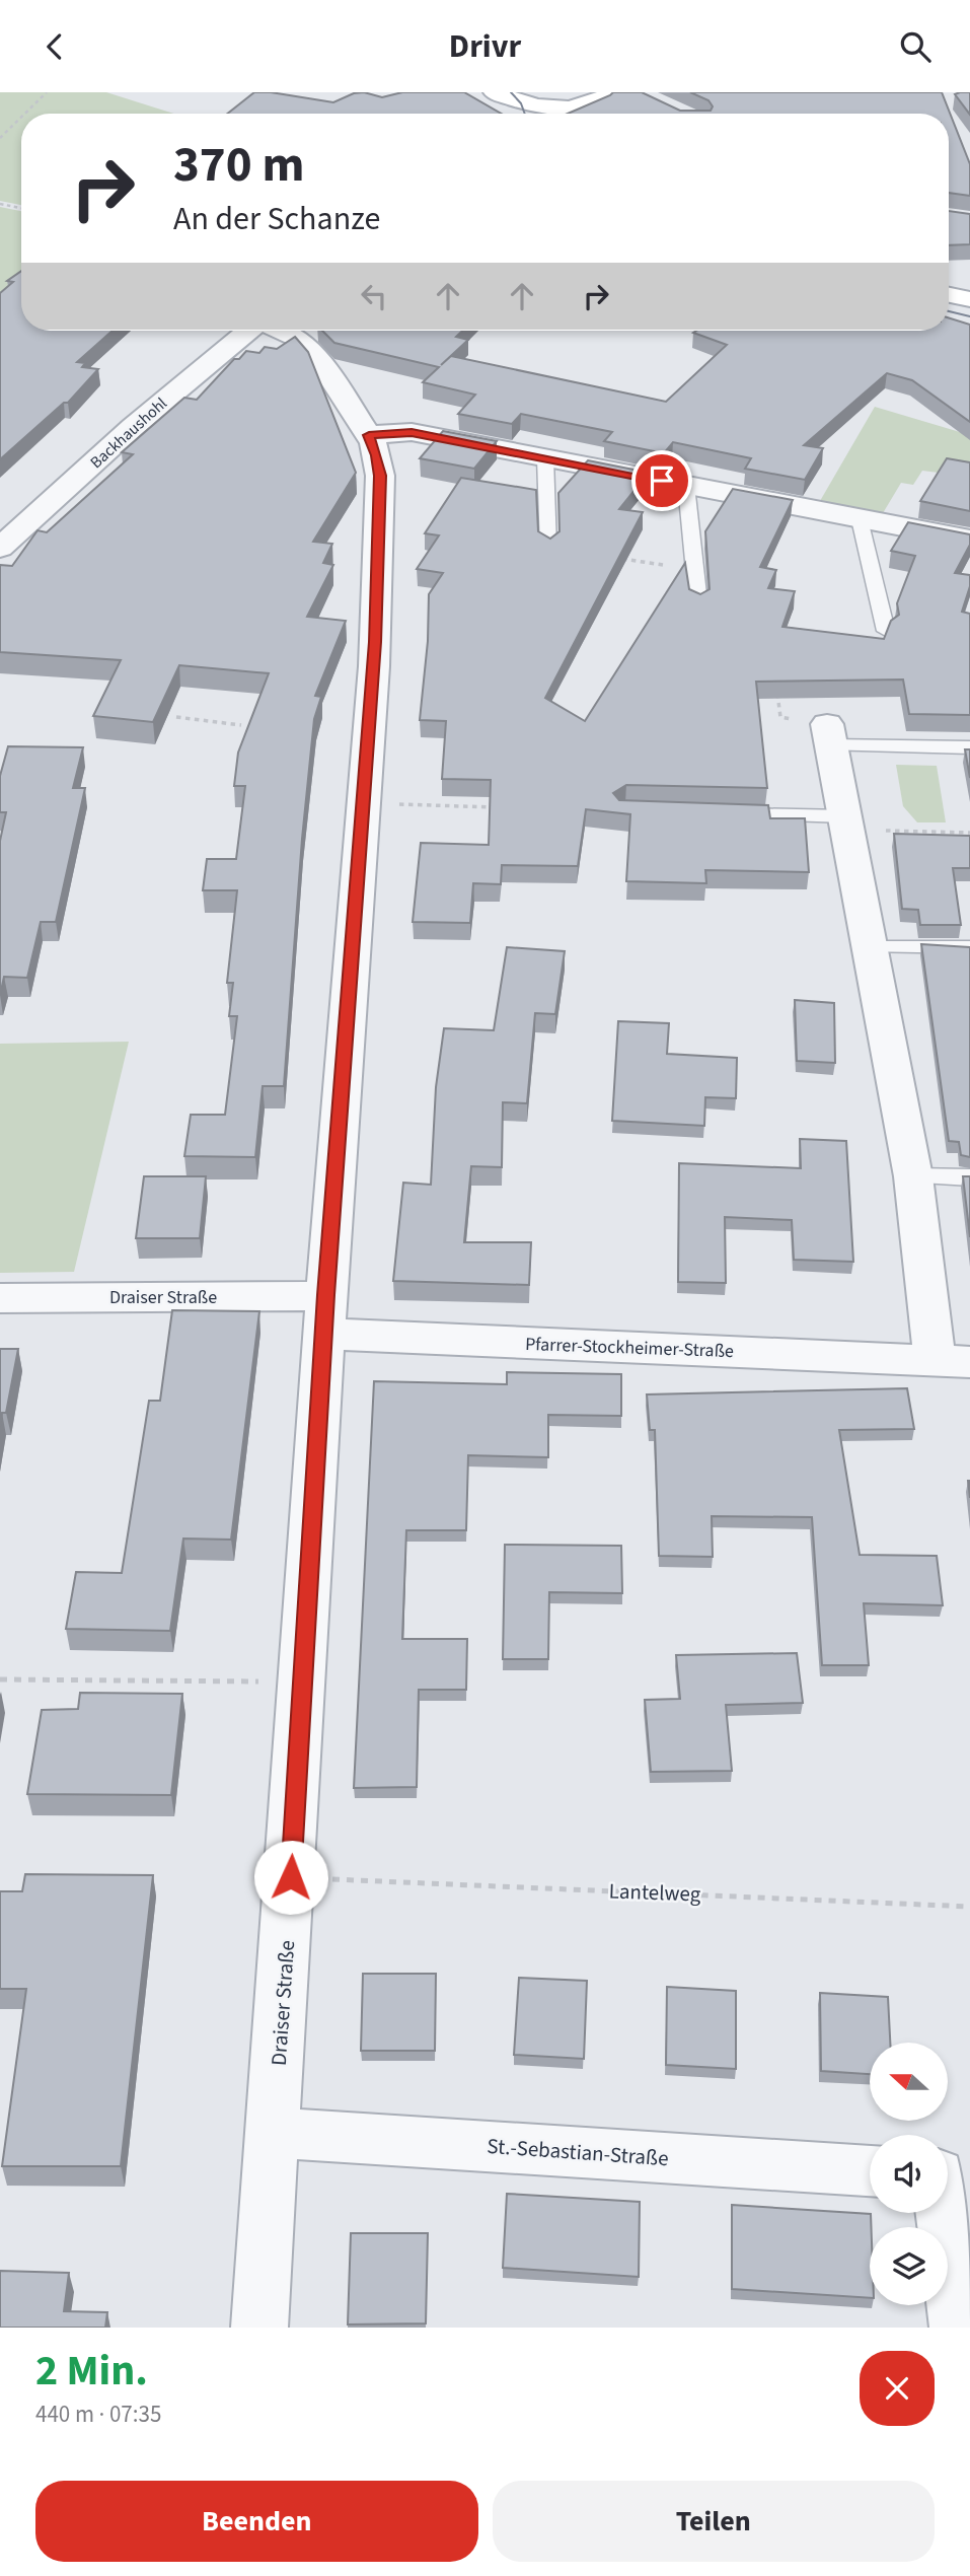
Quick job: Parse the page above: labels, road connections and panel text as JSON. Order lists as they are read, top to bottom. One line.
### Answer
{"streets":{"street":["Backhaushohl","Draiser Straße","Pfarrer-Stockheimer-Straße","St.-Sebastian-Straße"],"path":["Lantelweg"]},"crossings":[["Draiser Straße","Pfarrer-Stockheimer-Straße"],["Draiser Straße","St.-Sebastian-Straße"]],"north":"left","page":{"header":"Drivr","turn":["370 m","An der Schanze"],"heading":["2 Min.","440 m · 07:35"],"buttons":["Beenden","Teilen"]}}
